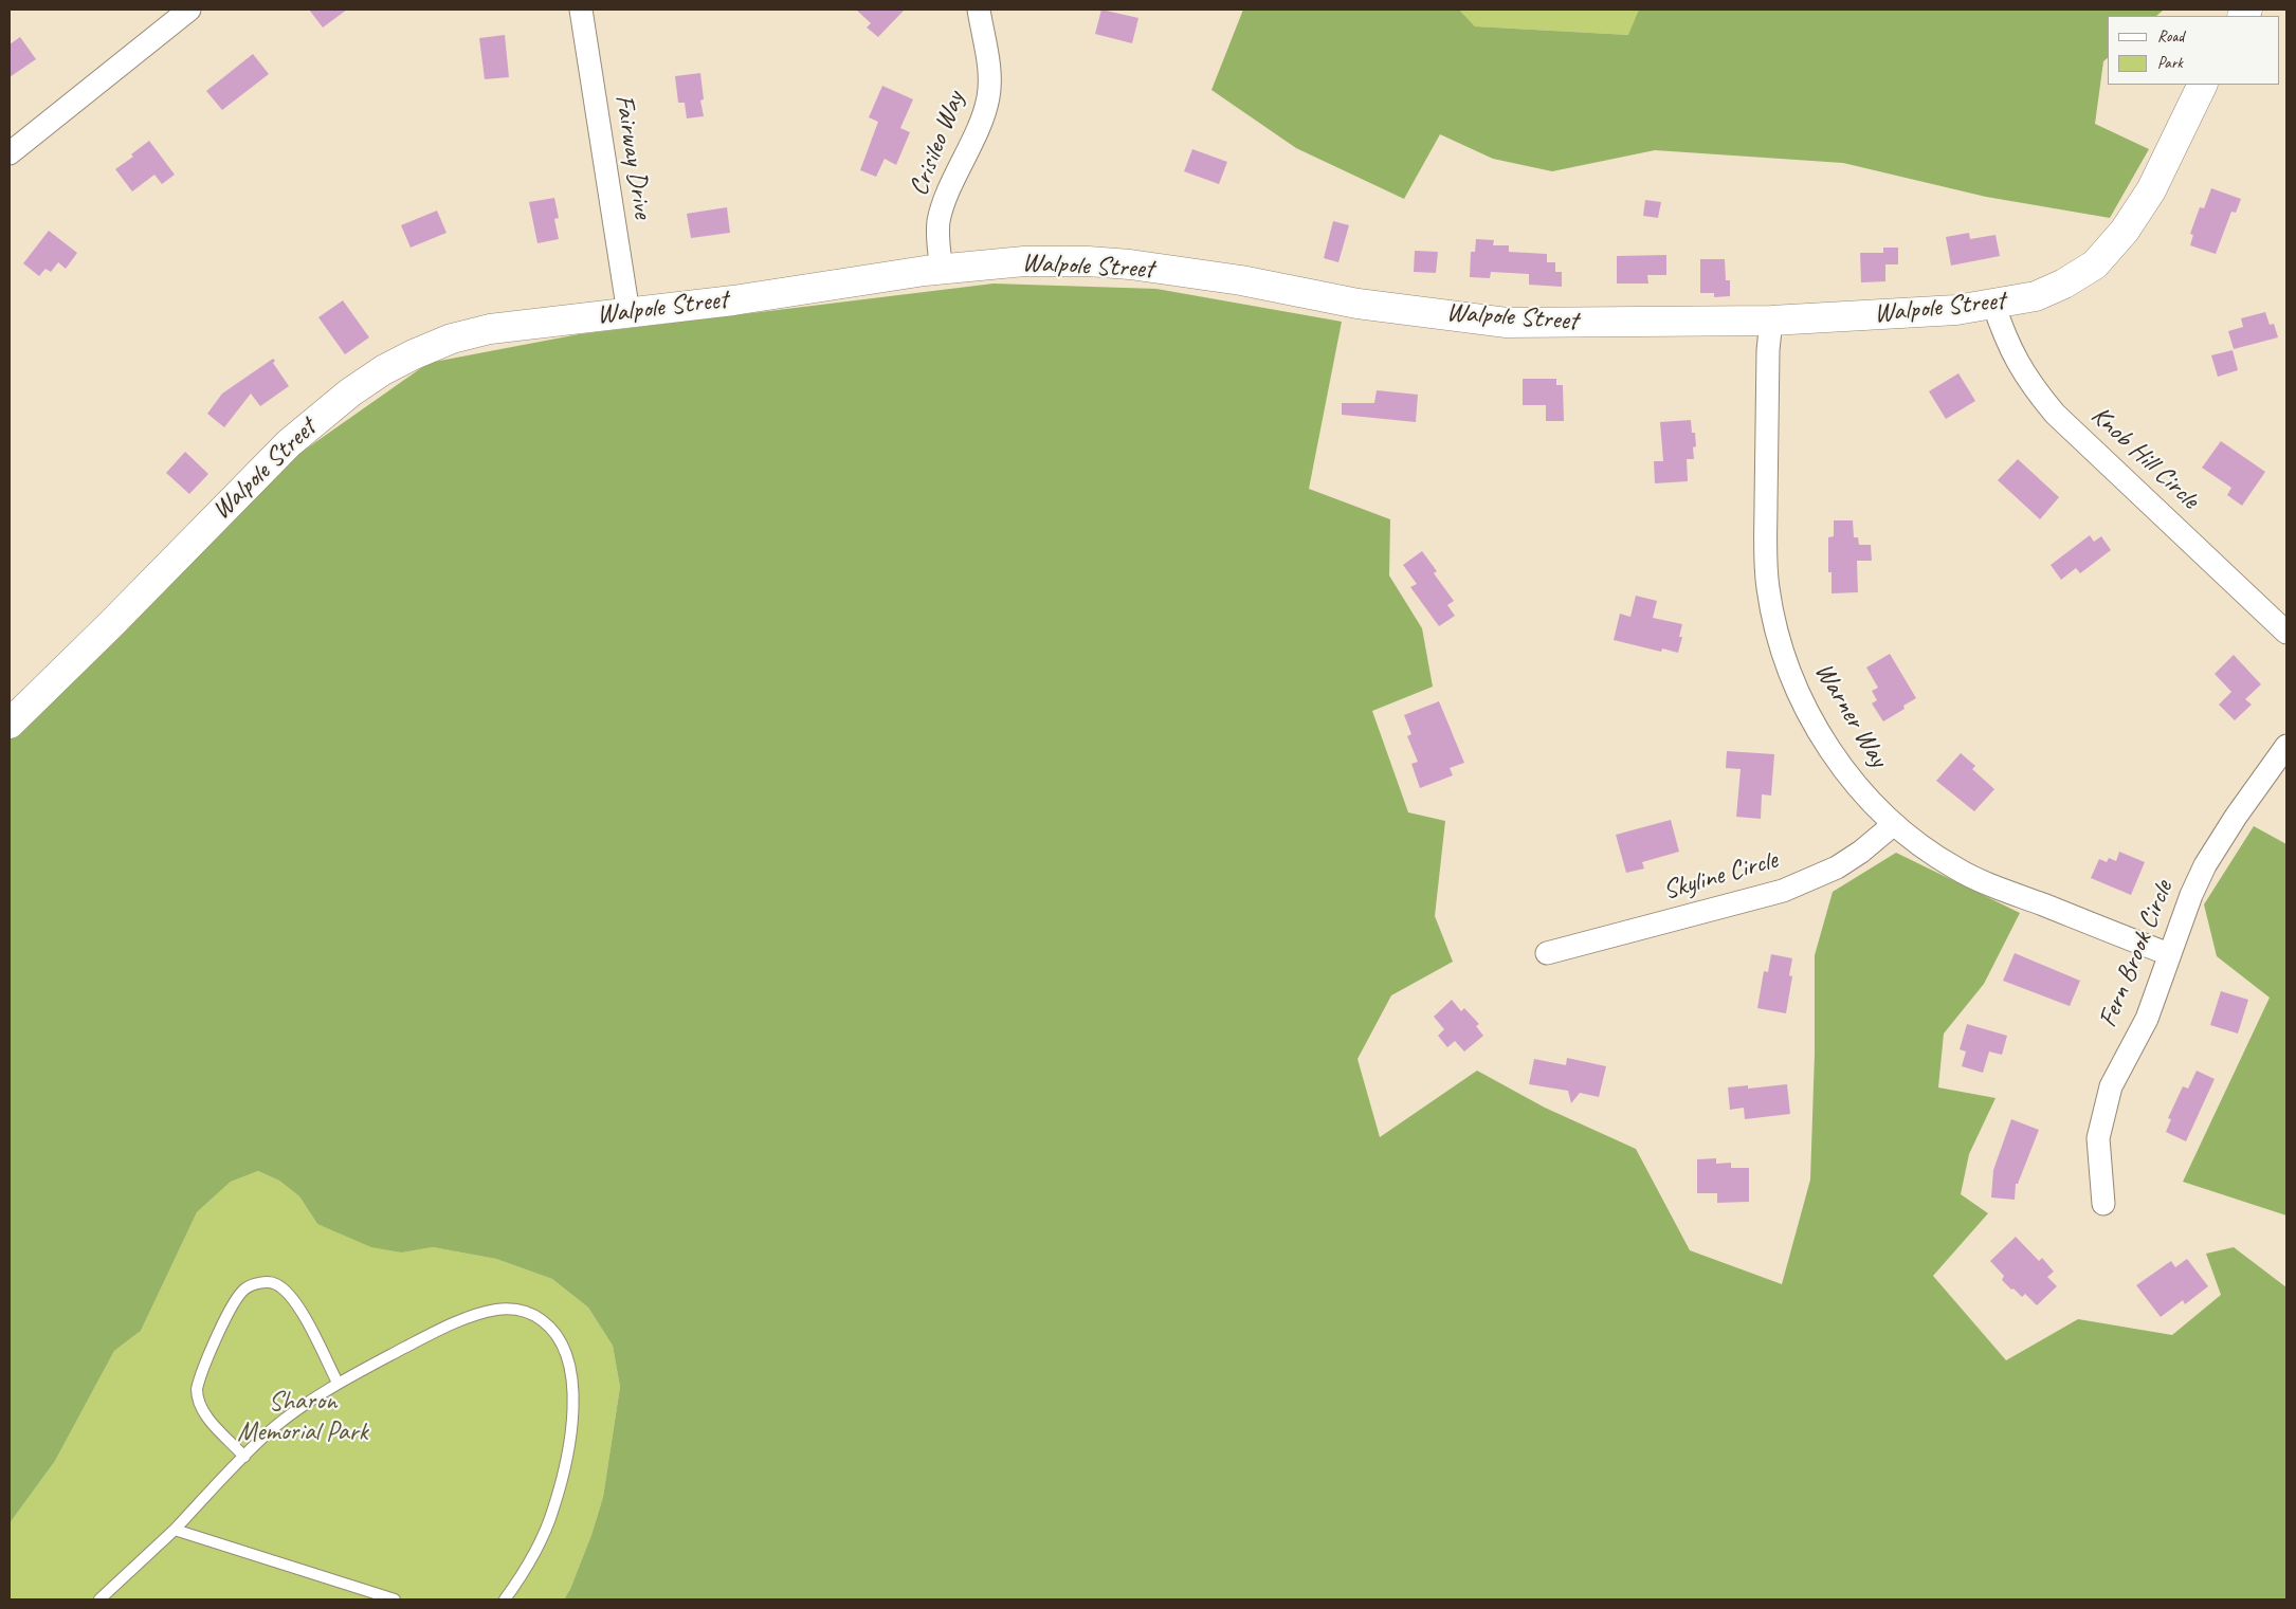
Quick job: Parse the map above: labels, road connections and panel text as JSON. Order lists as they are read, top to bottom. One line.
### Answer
{"streets":{"main road":["Walpole Street"],"street":["Crisileo Way","Fairway Drive","Knob Hill Circle","Warner Way","Skyline Circle","Fern Brook Circle"]},"crossings":[["Crisileo Way","Walpole Street"],["Fairway Drive","Walpole Street"],["Walpole Street","Knob Hill Circle"],["Walpole Street","Warner Way"],["Warner Way","Skyline Circle"],["Warner Way","Fern Brook Circle"]],"parks":["Sharon Memorial Park"],"legend":["Road","Park"]}
